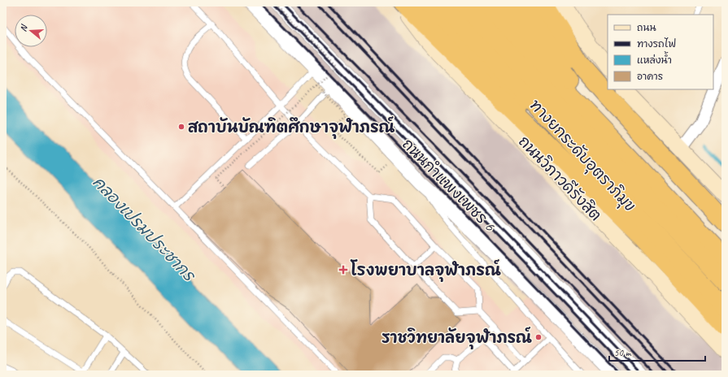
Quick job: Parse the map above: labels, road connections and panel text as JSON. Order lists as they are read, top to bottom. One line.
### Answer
{"streets":{"highway":["ทางยกระดับอุตราภิมุข","ถนนวิภาวดีรังสิต"],"street":["ถนนกำแพงเพชร 6"]},"crossings":[["ทางยกระดับอุตราภิมุข","ถนนวิภาวดีรังสิต"]],"water":["คลองเปรมประชากร"],"places":{"other":["สถาบันบัณฑิตศึกษาจุฬาภรณ์","ราชวิทยาลัยจุฬาภรณ์"],"health":["โรงพยาบาลจุฬาภรณ์"]},"legend":["ถนน","ทางรถไฟ","แหล่งน้ำ","อาคาร"],"scale_bar":"50 m","north":"left"}
